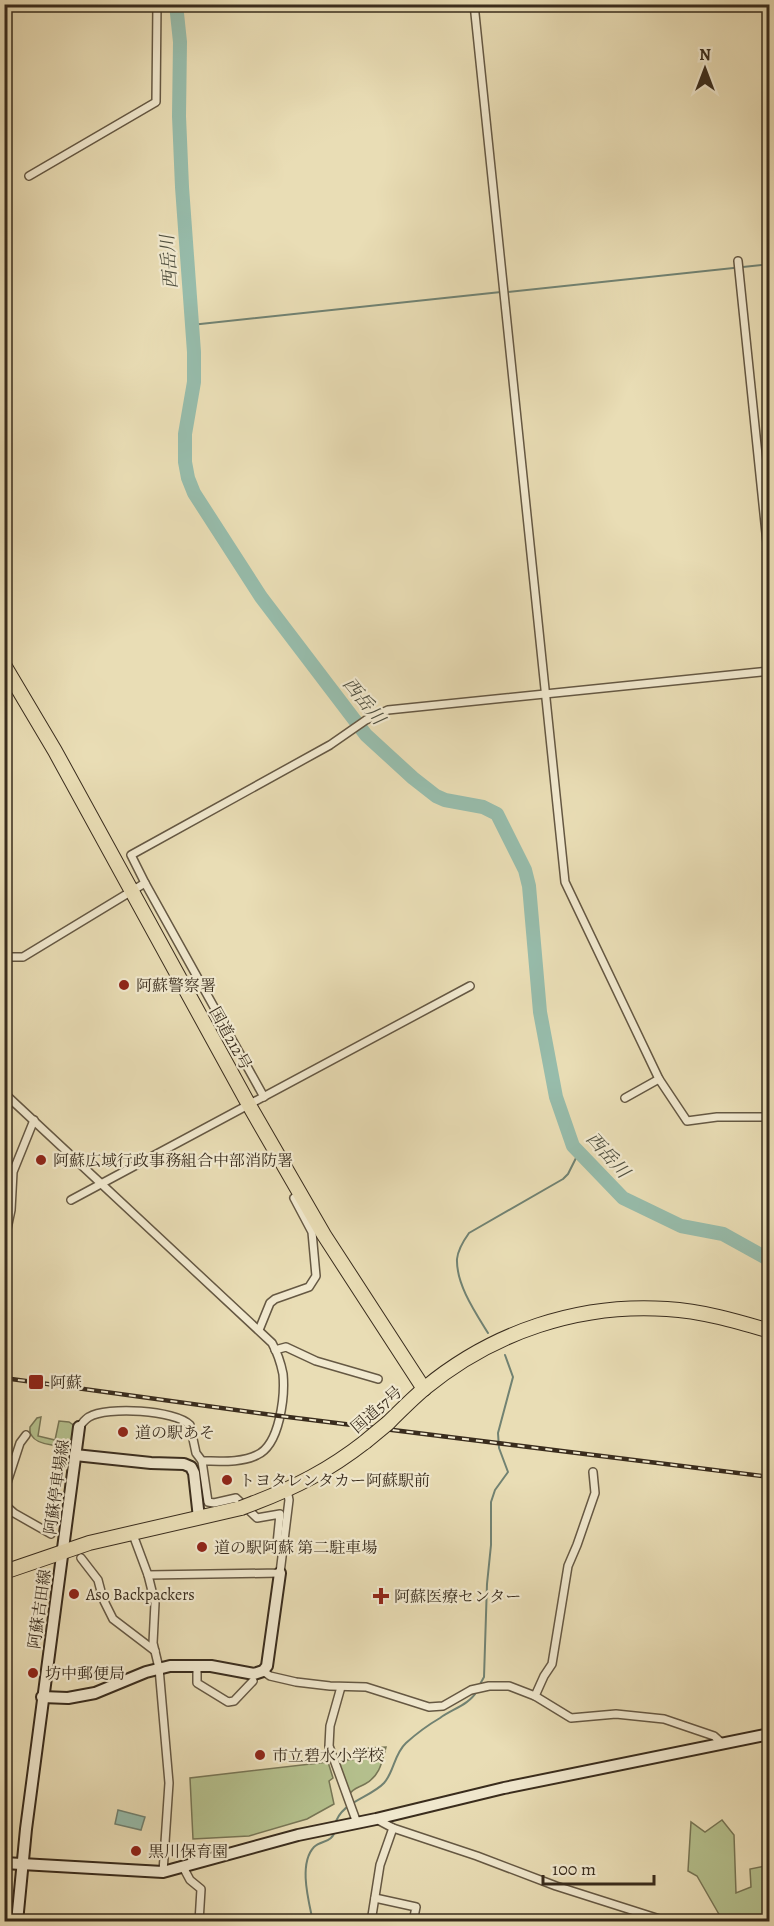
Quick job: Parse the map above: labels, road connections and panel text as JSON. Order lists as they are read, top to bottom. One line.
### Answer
{"streets":{"highway":["国道212号","国道57号"],"street":["阿蘇停車場線","阿蘇吉田線"]},"crossings":[["国道212号","国道57号"],["国道57号","阿蘇停車場線"],["国道57号","阿蘇吉田線"],["阿蘇停車場線","阿蘇吉田線"]],"water":["西岳川"],"places":{"other":["阿蘇警察署","阿蘇広域行政事務組合中部消防署","道の駅あそ","トヨタレンタカー阿蘇駅前","道の駅阿蘇 第二駐車場","Aso Backpackers","坊中郵便局","市立碧水小学校","黒川保育園"],"transit":["阿蘇"],"health":["阿蘇医療センター"]},"scale_bar":"100 m","north":"top"}
